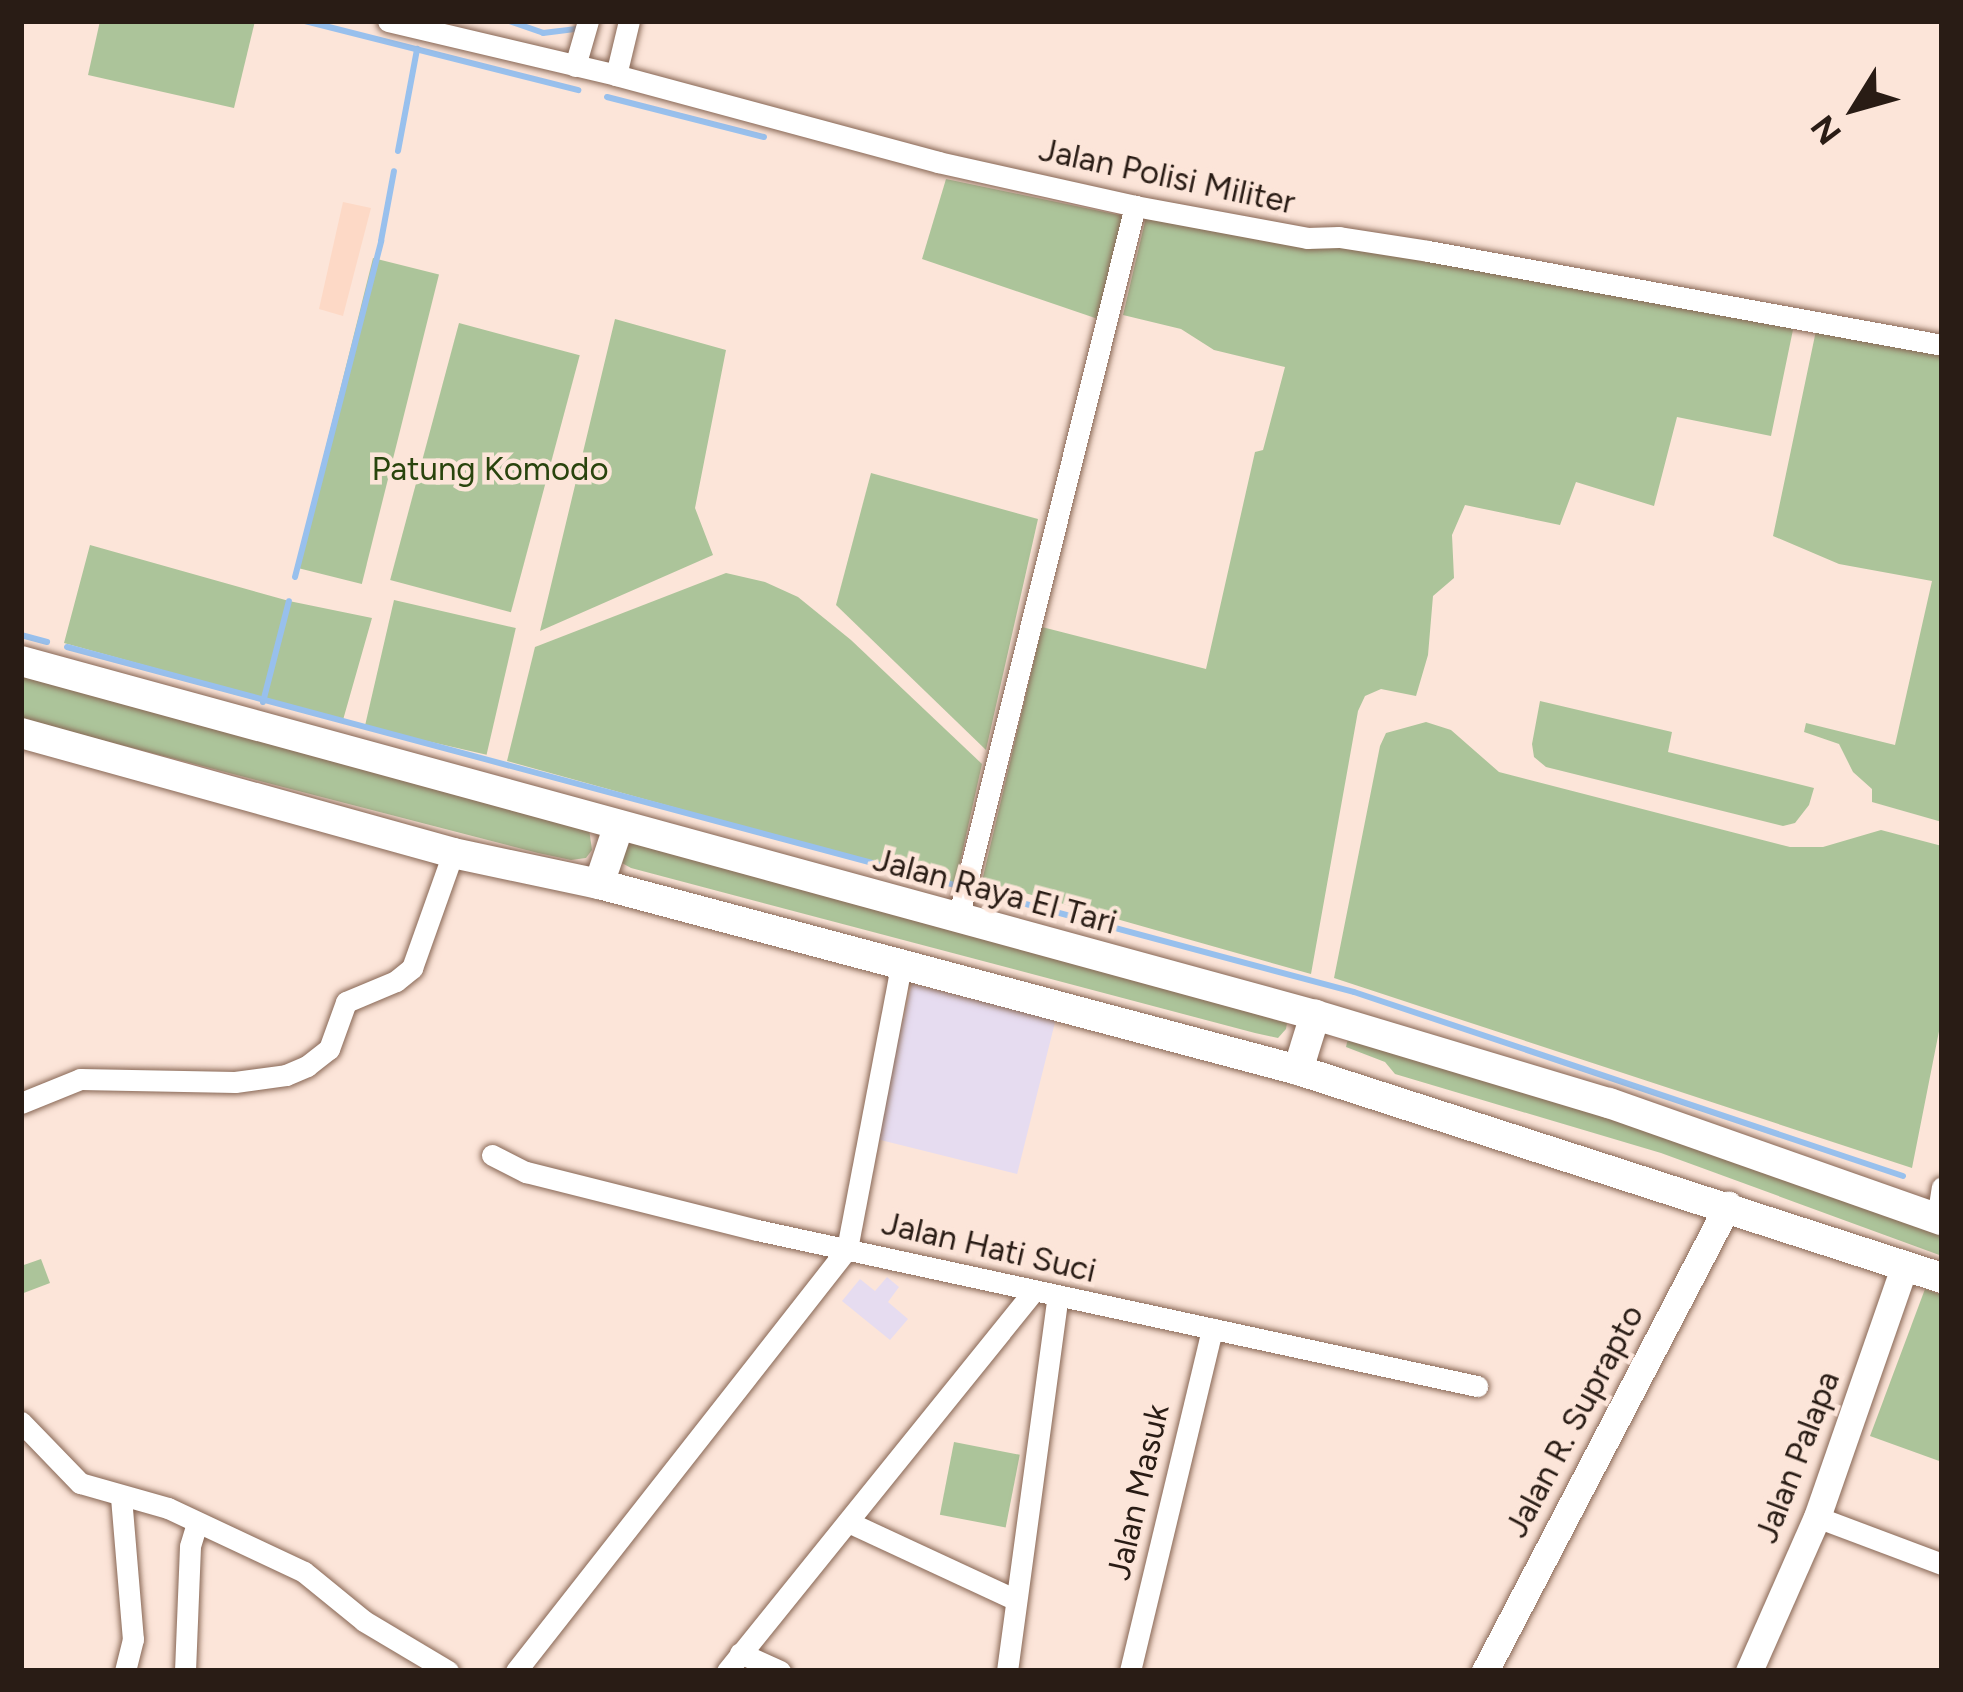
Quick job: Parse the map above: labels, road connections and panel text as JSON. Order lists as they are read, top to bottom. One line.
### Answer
{"streets":{"main road":["Jalan Raya El Tari"],"street":["Jalan Polisi Militer","Jalan Hati Suci","Jalan R. Suprapto","Jalan Palapa","Jalan Masuk"]},"crossings":[["Jalan Hati Suci","Jalan Masuk"]],"parks":["Patung Komodo"],"north":"bottom left"}
